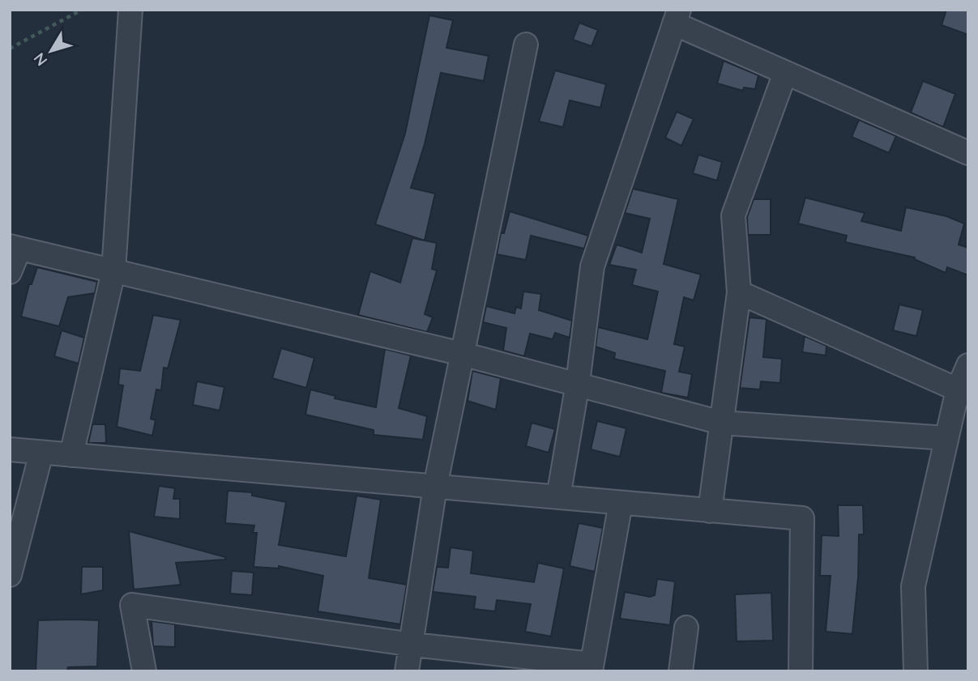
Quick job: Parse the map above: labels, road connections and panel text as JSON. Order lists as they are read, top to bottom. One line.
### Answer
{"north":"bottom left"}
